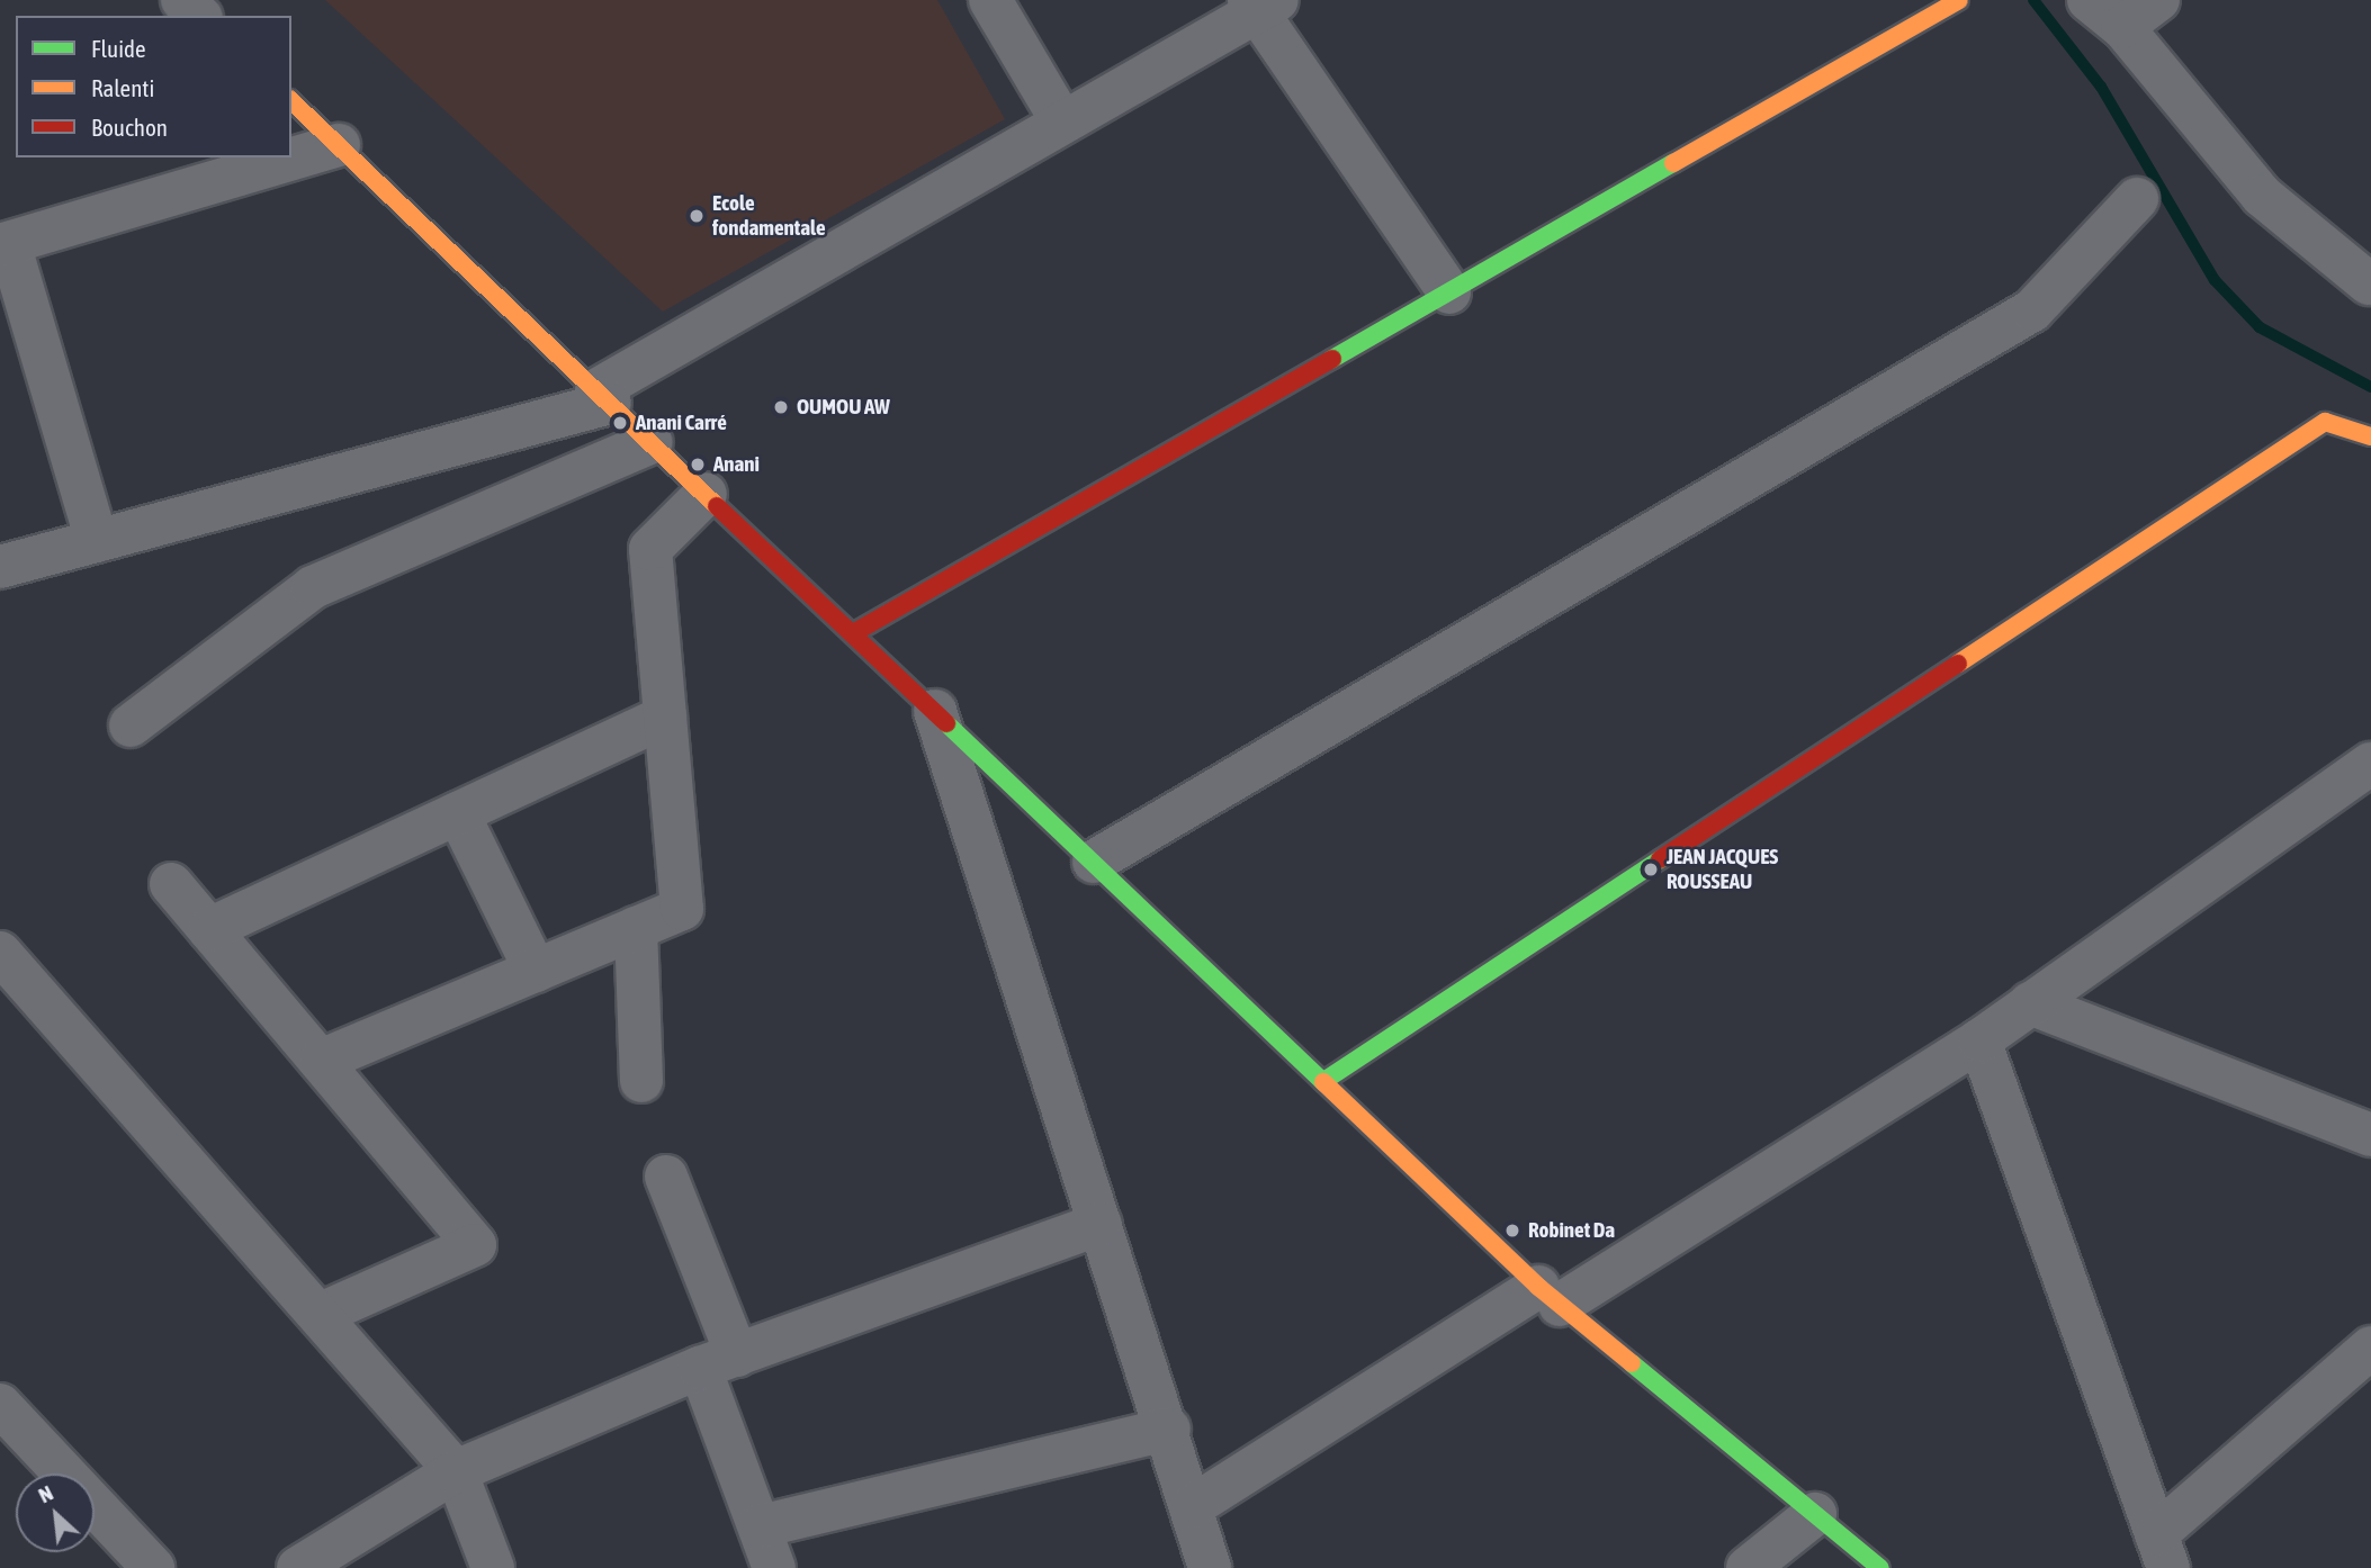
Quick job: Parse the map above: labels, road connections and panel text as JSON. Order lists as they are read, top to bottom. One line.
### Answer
{"places":["Ecole fondamentale","OUMOU AW","Anani Carré","Anani","JEAN JACQUES ROUSSEAU","Robinet Da"],"legend":["Fluide","Ralenti","Bouchon"],"north":"top left"}
